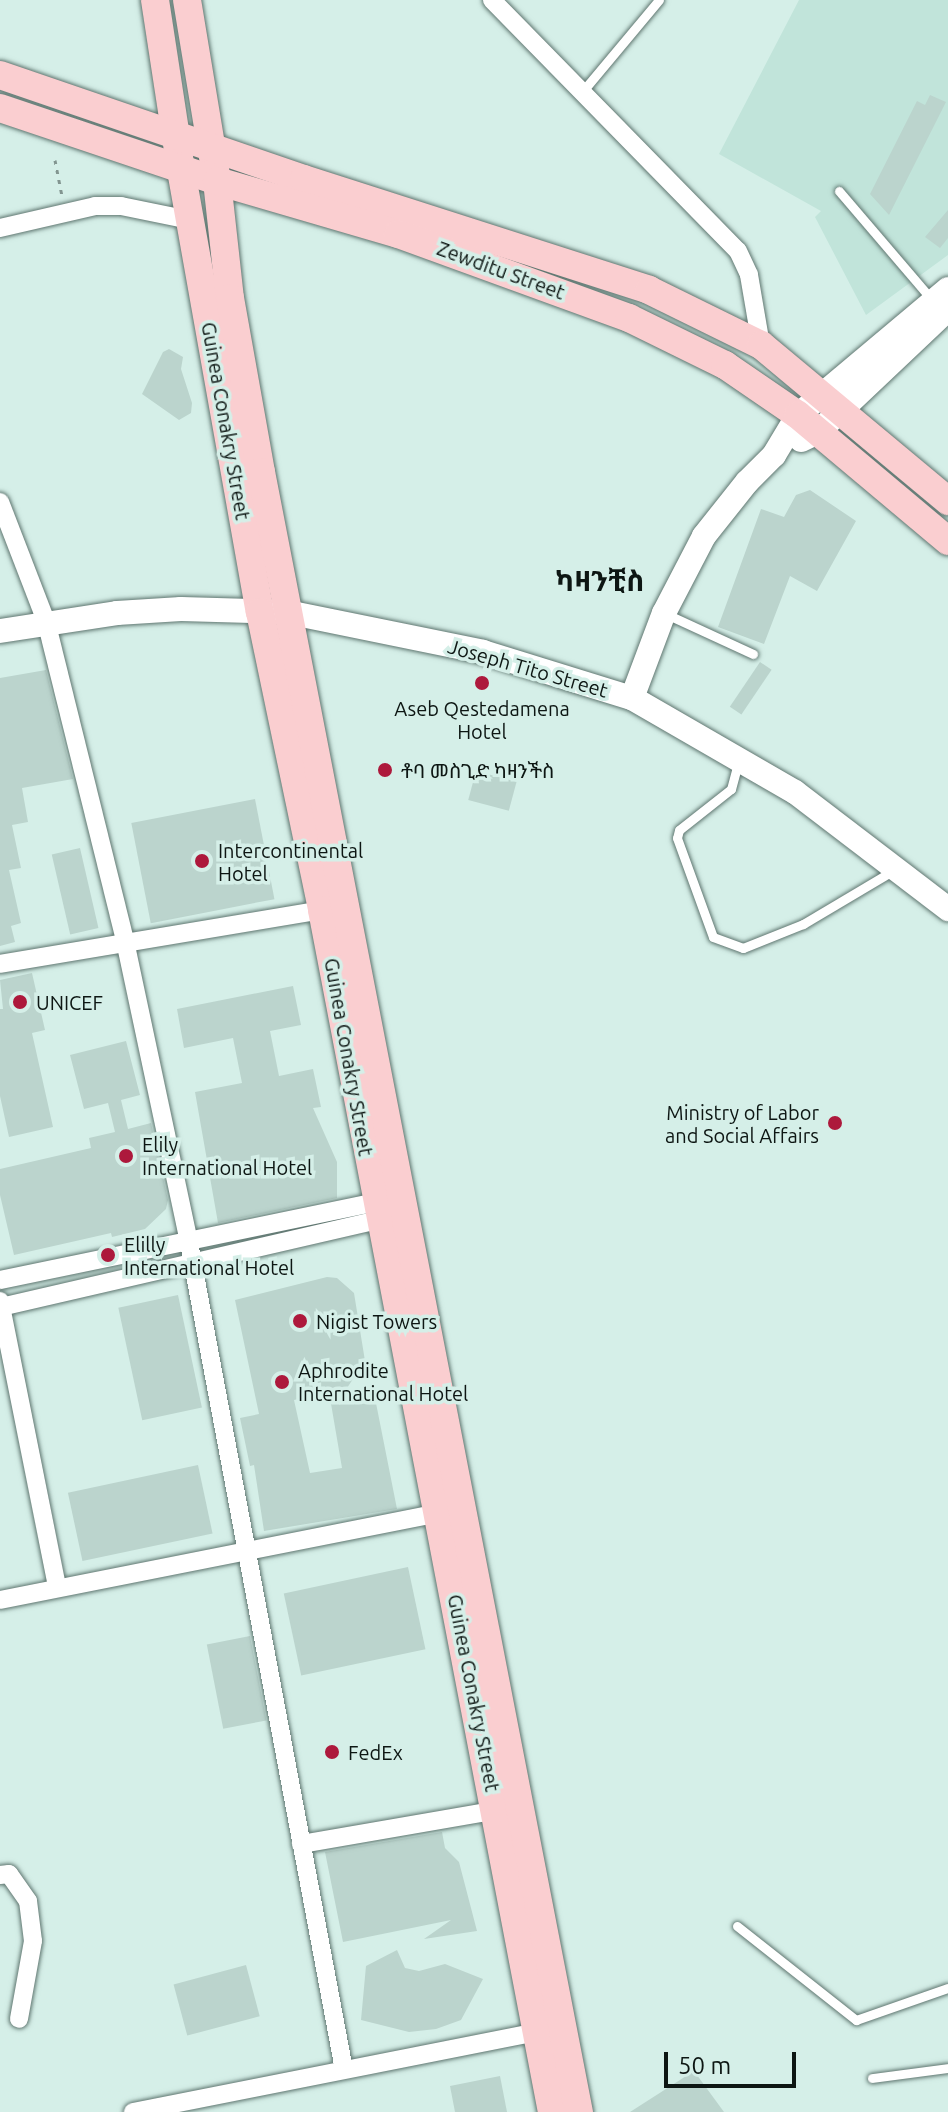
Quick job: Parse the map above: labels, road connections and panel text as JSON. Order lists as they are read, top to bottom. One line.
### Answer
{"streets":{"main road":["Zewditu Street","Guinea Conakry Street","Joseph Tito Street"]},"crossings":[["Zewditu Street","Guinea Conakry Street"],["Guinea Conakry Street","Joseph Tito Street"]],"districts":["ካዛንቺስ"],"places":["Aseb Qestedamena Hotel","ቶባ መስጊድ ካዛንችስ","Intercontinental Hotel","UNICEF","Ministry of Labor and Social Affairs","Elily International Hotel","Elilly International Hotel","Nigist Towers","Aphrodite International Hotel","FedEx"],"scale_bar":"50 m"}
